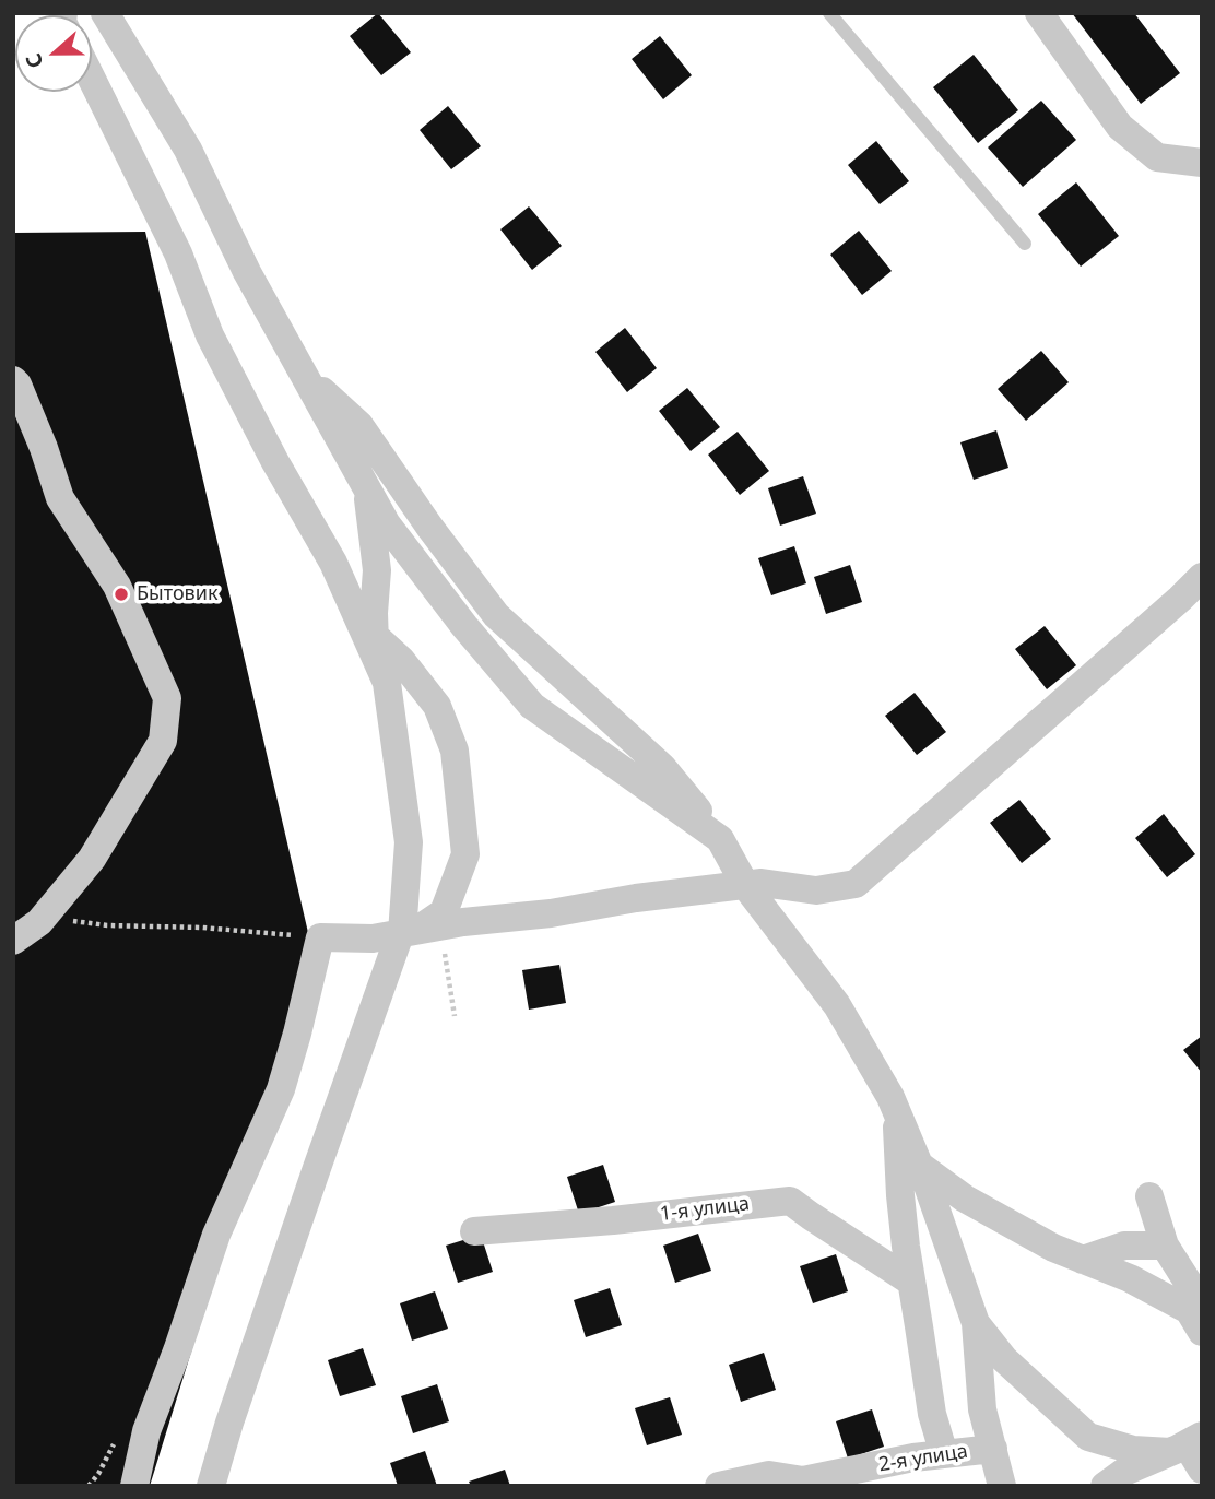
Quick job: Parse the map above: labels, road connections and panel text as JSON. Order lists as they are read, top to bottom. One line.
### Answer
{"streets":{"street":["1-я улица","2-я улица"]},"places":["Бытовик"],"north":"left"}
